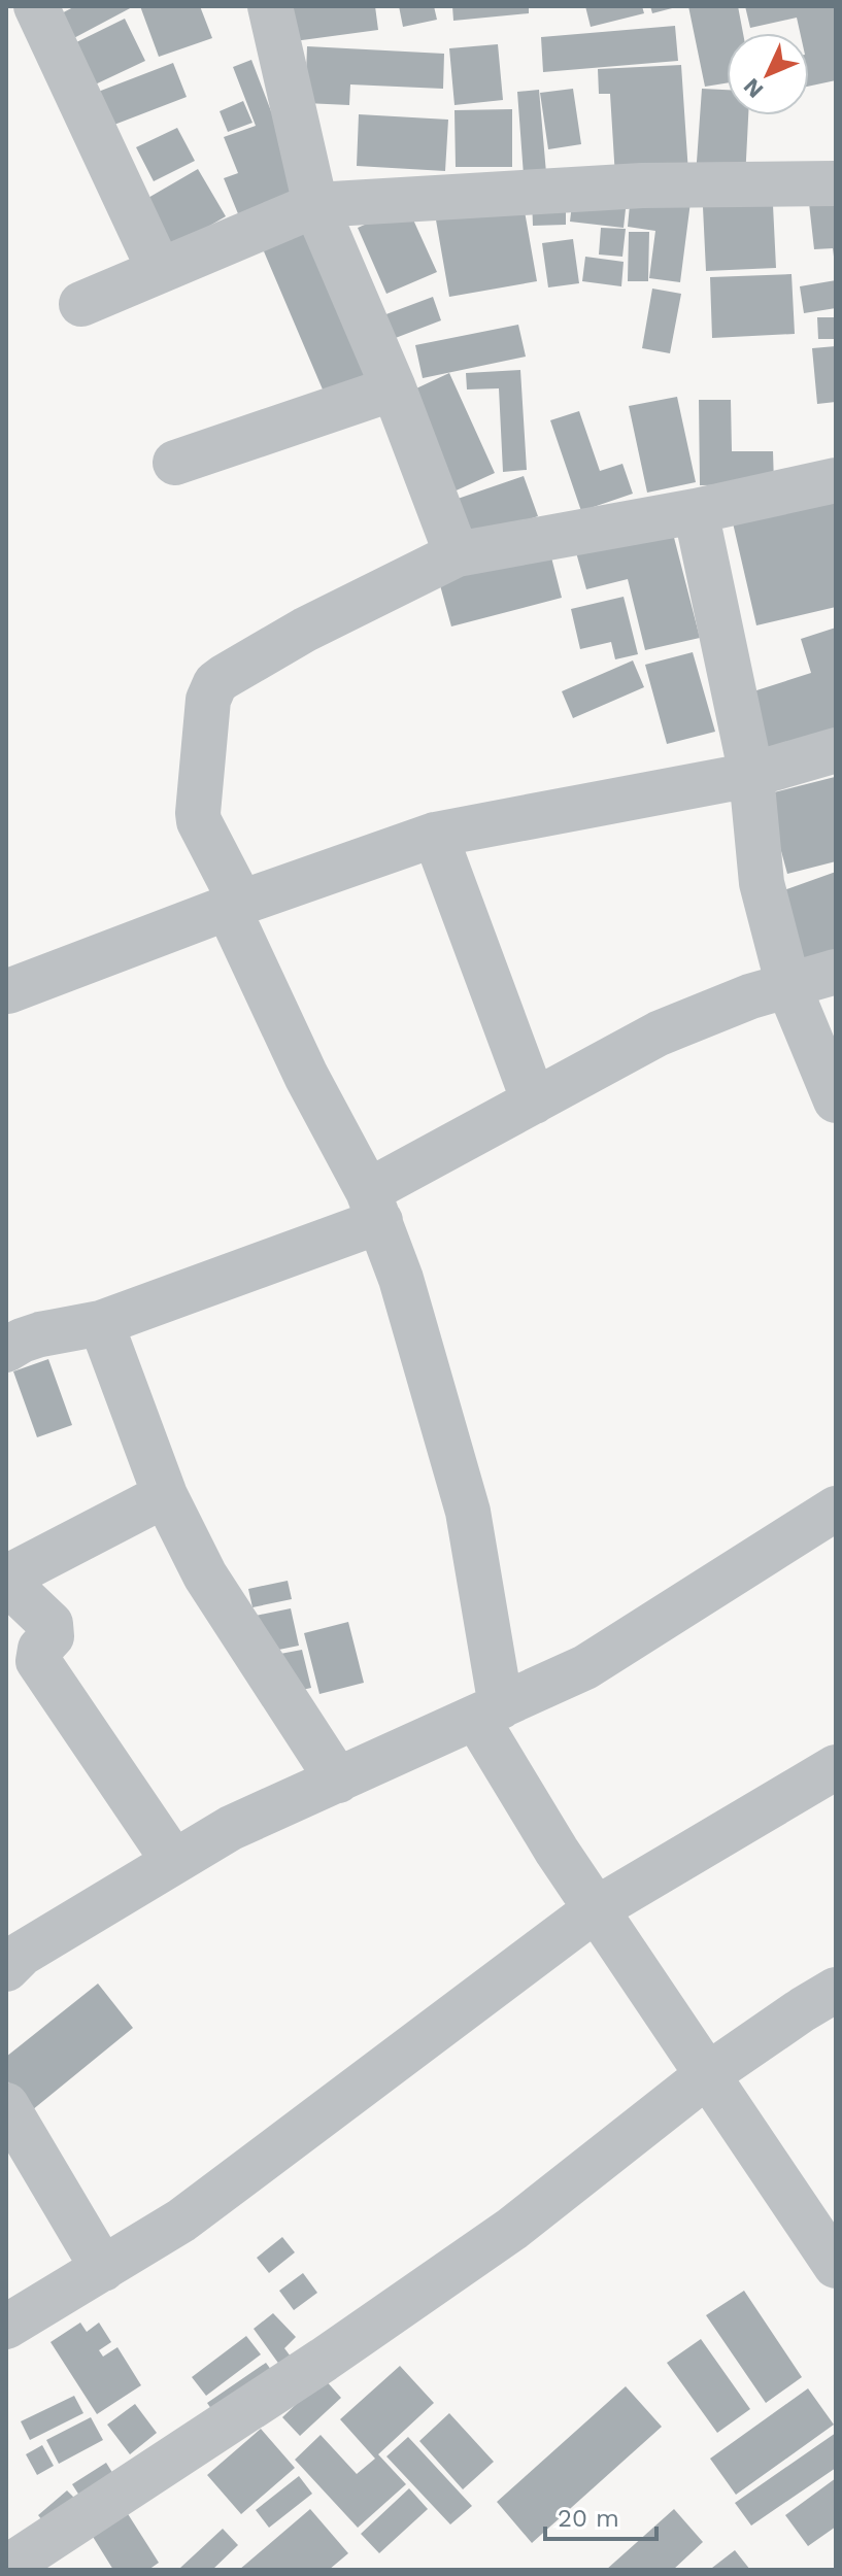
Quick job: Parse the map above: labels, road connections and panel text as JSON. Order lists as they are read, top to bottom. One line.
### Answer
{"scale_bar":"20 m","north":"bottom left"}
